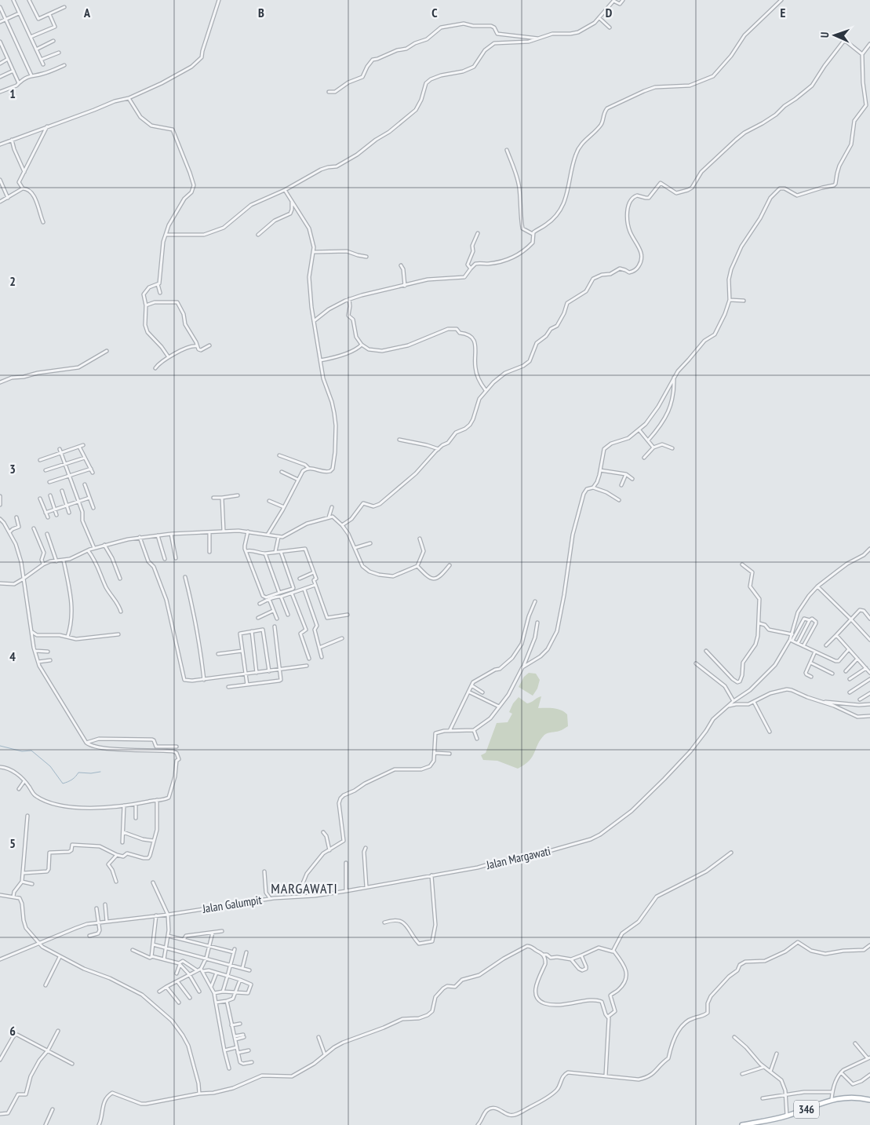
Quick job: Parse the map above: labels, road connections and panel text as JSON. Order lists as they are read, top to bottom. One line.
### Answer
{"streets":{"main road":["346"],"street":["Jalan Margawati","Jalan Galumpit"]},"crossings":[["Jalan Margawati","Jalan Galumpit"]],"districts":["MARGAWATI"],"north":"left","grid":{"columns":["A","B","C","D","E"],"rows":["1","2","3","4","5","6"]}}
